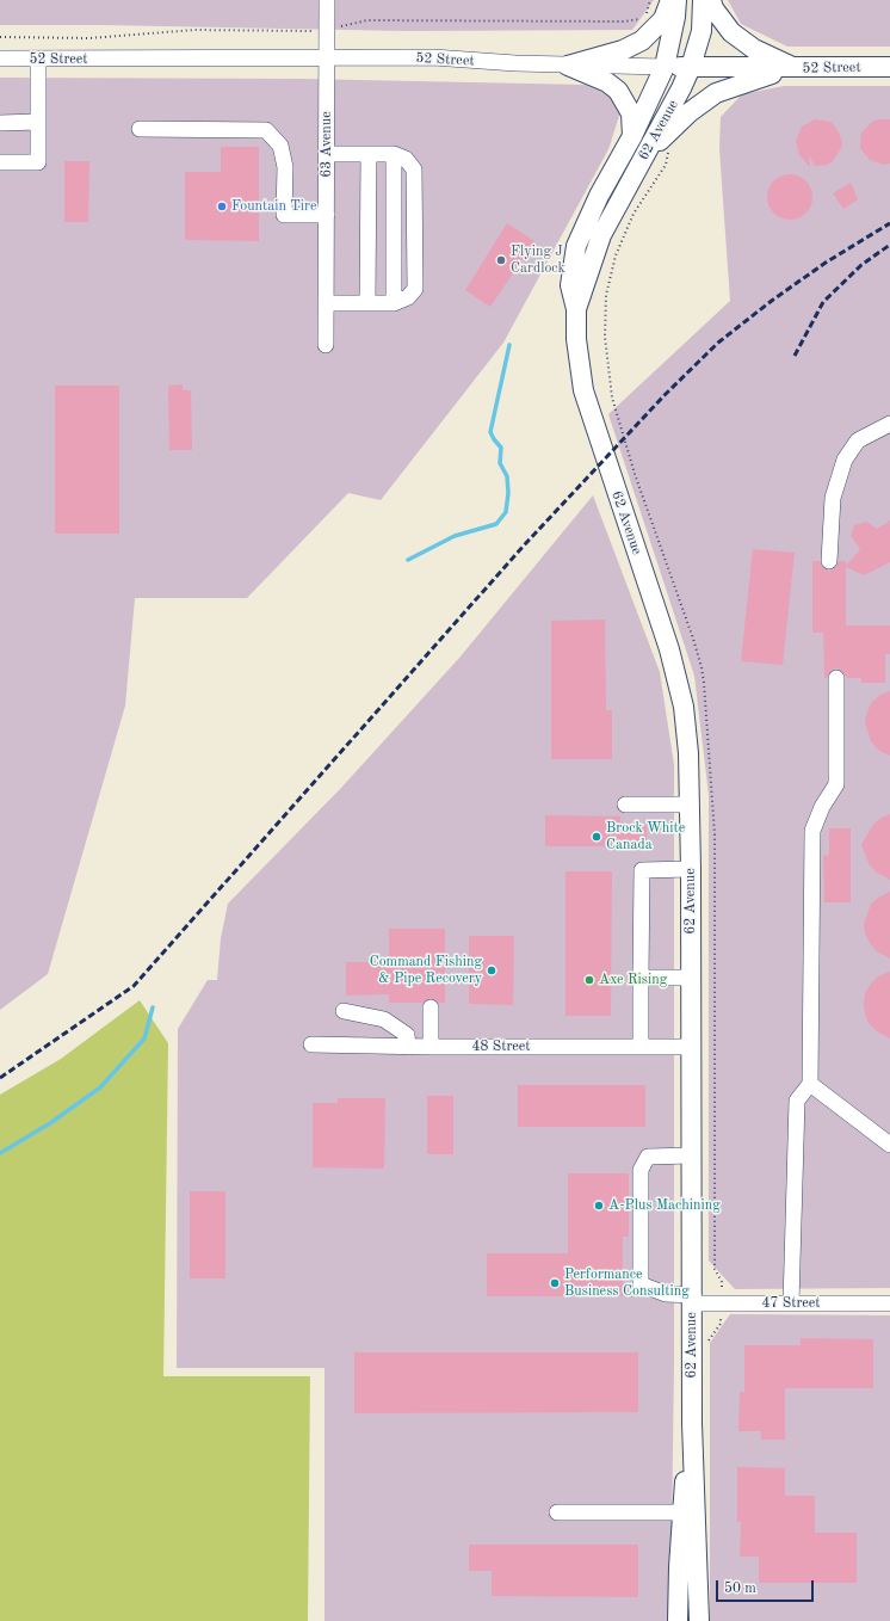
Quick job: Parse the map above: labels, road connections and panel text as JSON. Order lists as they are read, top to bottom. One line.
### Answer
{"streets":{"main road":["52 Street","62 Avenue"],"street":["63 Avenue","48 Street","47 Street"]},"crossings":[["52 Street","62 Avenue"],["52 Street","63 Avenue"],["62 Avenue","48 Street"],["62 Avenue","47 Street"]],"places":["Fountain Tire","Flying J Cardlock","Brock White Canada","Command Fishing & Pipe Recovery","Axe Rising","A-Plus Machining","Performance Business Consulting"],"scale_bar":"50 m"}
